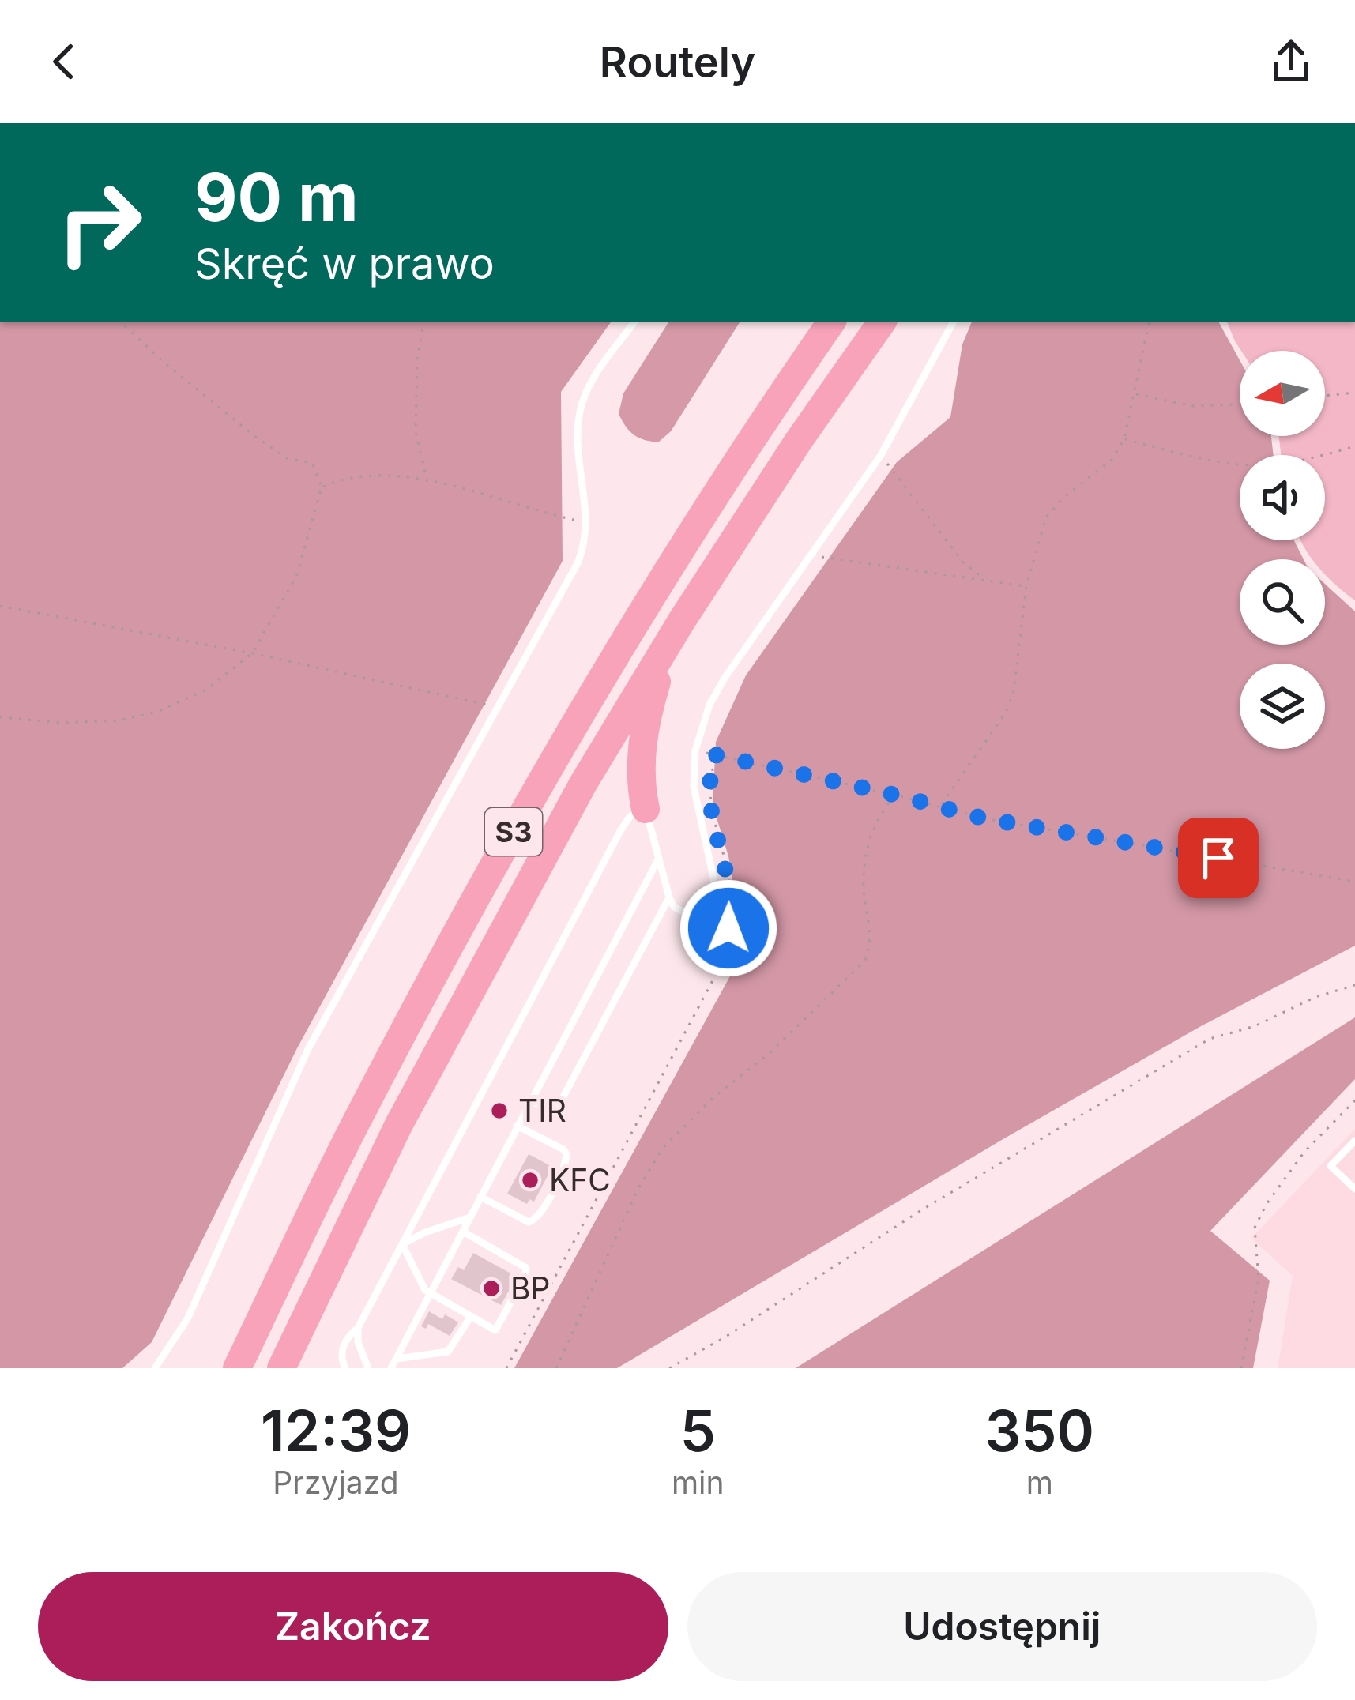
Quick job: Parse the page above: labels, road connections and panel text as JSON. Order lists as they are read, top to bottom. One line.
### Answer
{"streets":{"highway":["S3"]},"places":["TIR","KFC","BP"],"north":"left","page":{"header":"Routely","turn":["90 m","Skręć w prawo"],"eta":["12:39","Przyjazd","5","min","350","m"],"buttons":["Zakończ","Udostępnij"]}}
